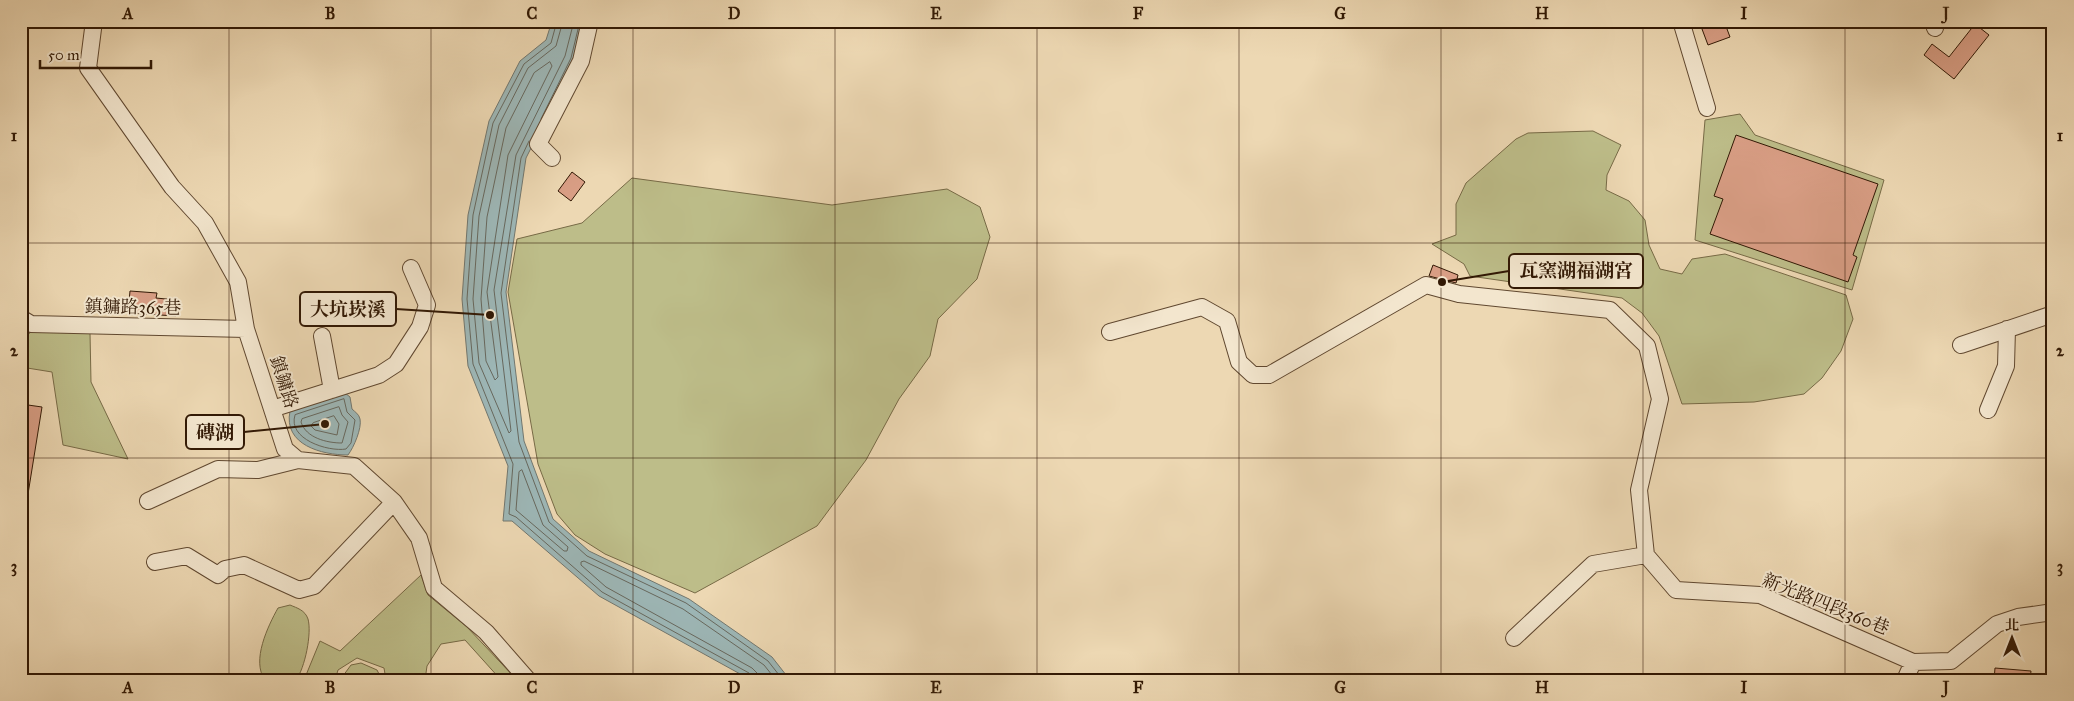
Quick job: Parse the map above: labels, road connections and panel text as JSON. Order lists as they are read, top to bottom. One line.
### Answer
{"streets":{"street":["鎮鏞路365巷","鎮鏞路","新光路四段360巷"]},"crossings":[["鎮鏞路365巷","鎮鏞路"]],"places":["瓦窯湖福湖宮","大坑崁溪","磚湖"],"scale_bar":"50 m","north":"top","grid":{"columns":["A","B","C","D","E","F","G","H","I","J"],"rows":["1","2","3"]}}
